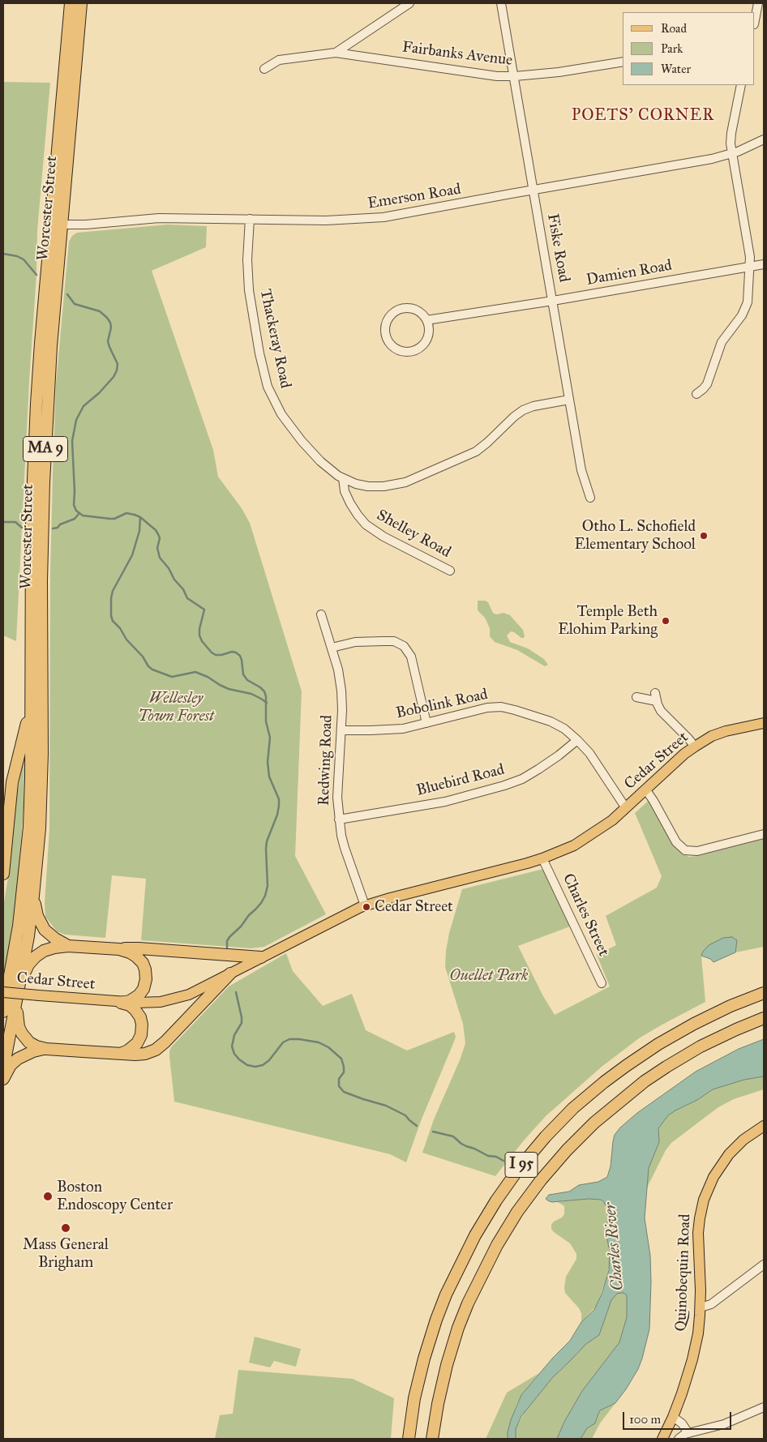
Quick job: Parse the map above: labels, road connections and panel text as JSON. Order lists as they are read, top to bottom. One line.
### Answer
{"streets":{"highway":["Worcester Street","MA 9","I 95"],"main road":["Cedar Street","Quinobequin Road"],"street":["Fairbanks Avenue","Emerson Road","Fiske Road","Damien Road","Thackeray Road","Shelley Road","Bobolink Road","Redwing Road","Bluebird Road","Charles Street"]},"crossings":[["Fairbanks Avenue","Fiske Road"],["Emerson Road","Worcester Street"],["Emerson Road","Fiske Road"],["Emerson Road","Thackeray Road"],["Fiske Road","Damien Road"],["Fiske Road","Thackeray Road"],["Thackeray Road","Shelley Road"],["Bobolink Road","Redwing Road"],["Bobolink Road","Cedar Street"],["Bobolink Road","Bluebird Road"],["Redwing Road","Cedar Street"],["Redwing Road","Bluebird Road"],["Cedar Street","Charles Street"]],"districts":["POETS' CORNER"],"water":["Charles River"],"parks":["Wellesley Town Forest","Ouellet Park"],"places":["Otho L. Schofield Elementary School","Temple Beth Elohim Parking","Cedar Street","Boston Endoscopy Center","Mass General Brigham"],"legend":["Road","Park","Water"],"scale_bar":"100 m"}
